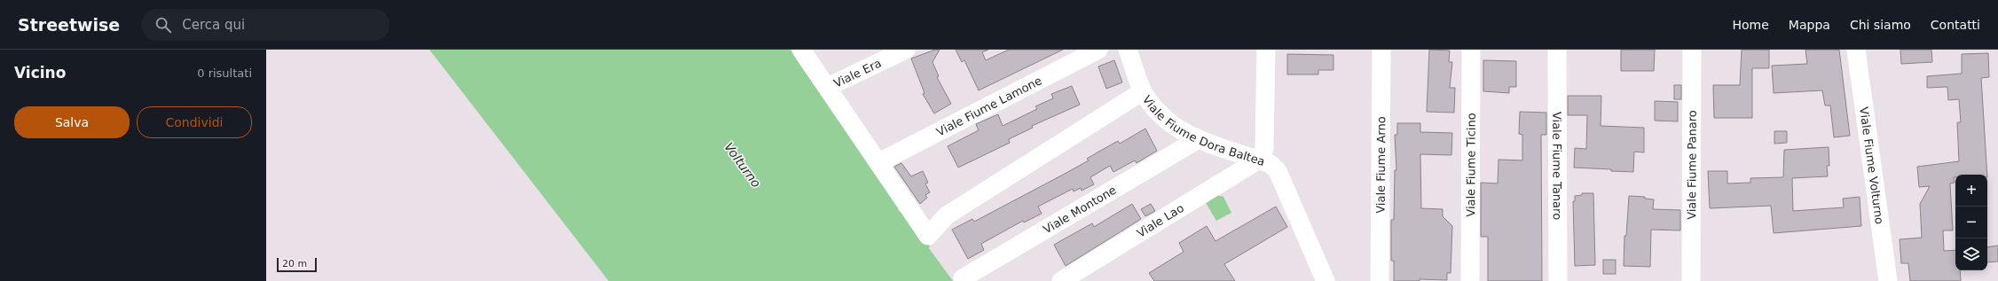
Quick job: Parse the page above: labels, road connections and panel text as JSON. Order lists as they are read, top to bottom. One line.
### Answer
{"streets":{"street":["Viale Era","Viale Fiume Lamone","Viale Fiume Dora Baltea","Viale Fiume Arno","Viale Fiume Ticino","Viale Fiume Tanaro","Viale Fiume Panaro","Viale Fiume Volturno","Viale Montone","Viale Lao"]},"crossings":[["Viale Fiume Dora Baltea","Viale Montone"],["Viale Fiume Dora Baltea","Viale Lao"]],"water":["Volturno"],"scale_bar":"20 m","page":{"header":"Streetwise","search":"Cerca qui","nav":["Home","Mappa","Chi siamo","Contatti"],"heading":["Vicino","0 risultati"],"buttons":["Salva","Condividi"],"map_buttons":["+","−"],"scale":"20 m"}}
